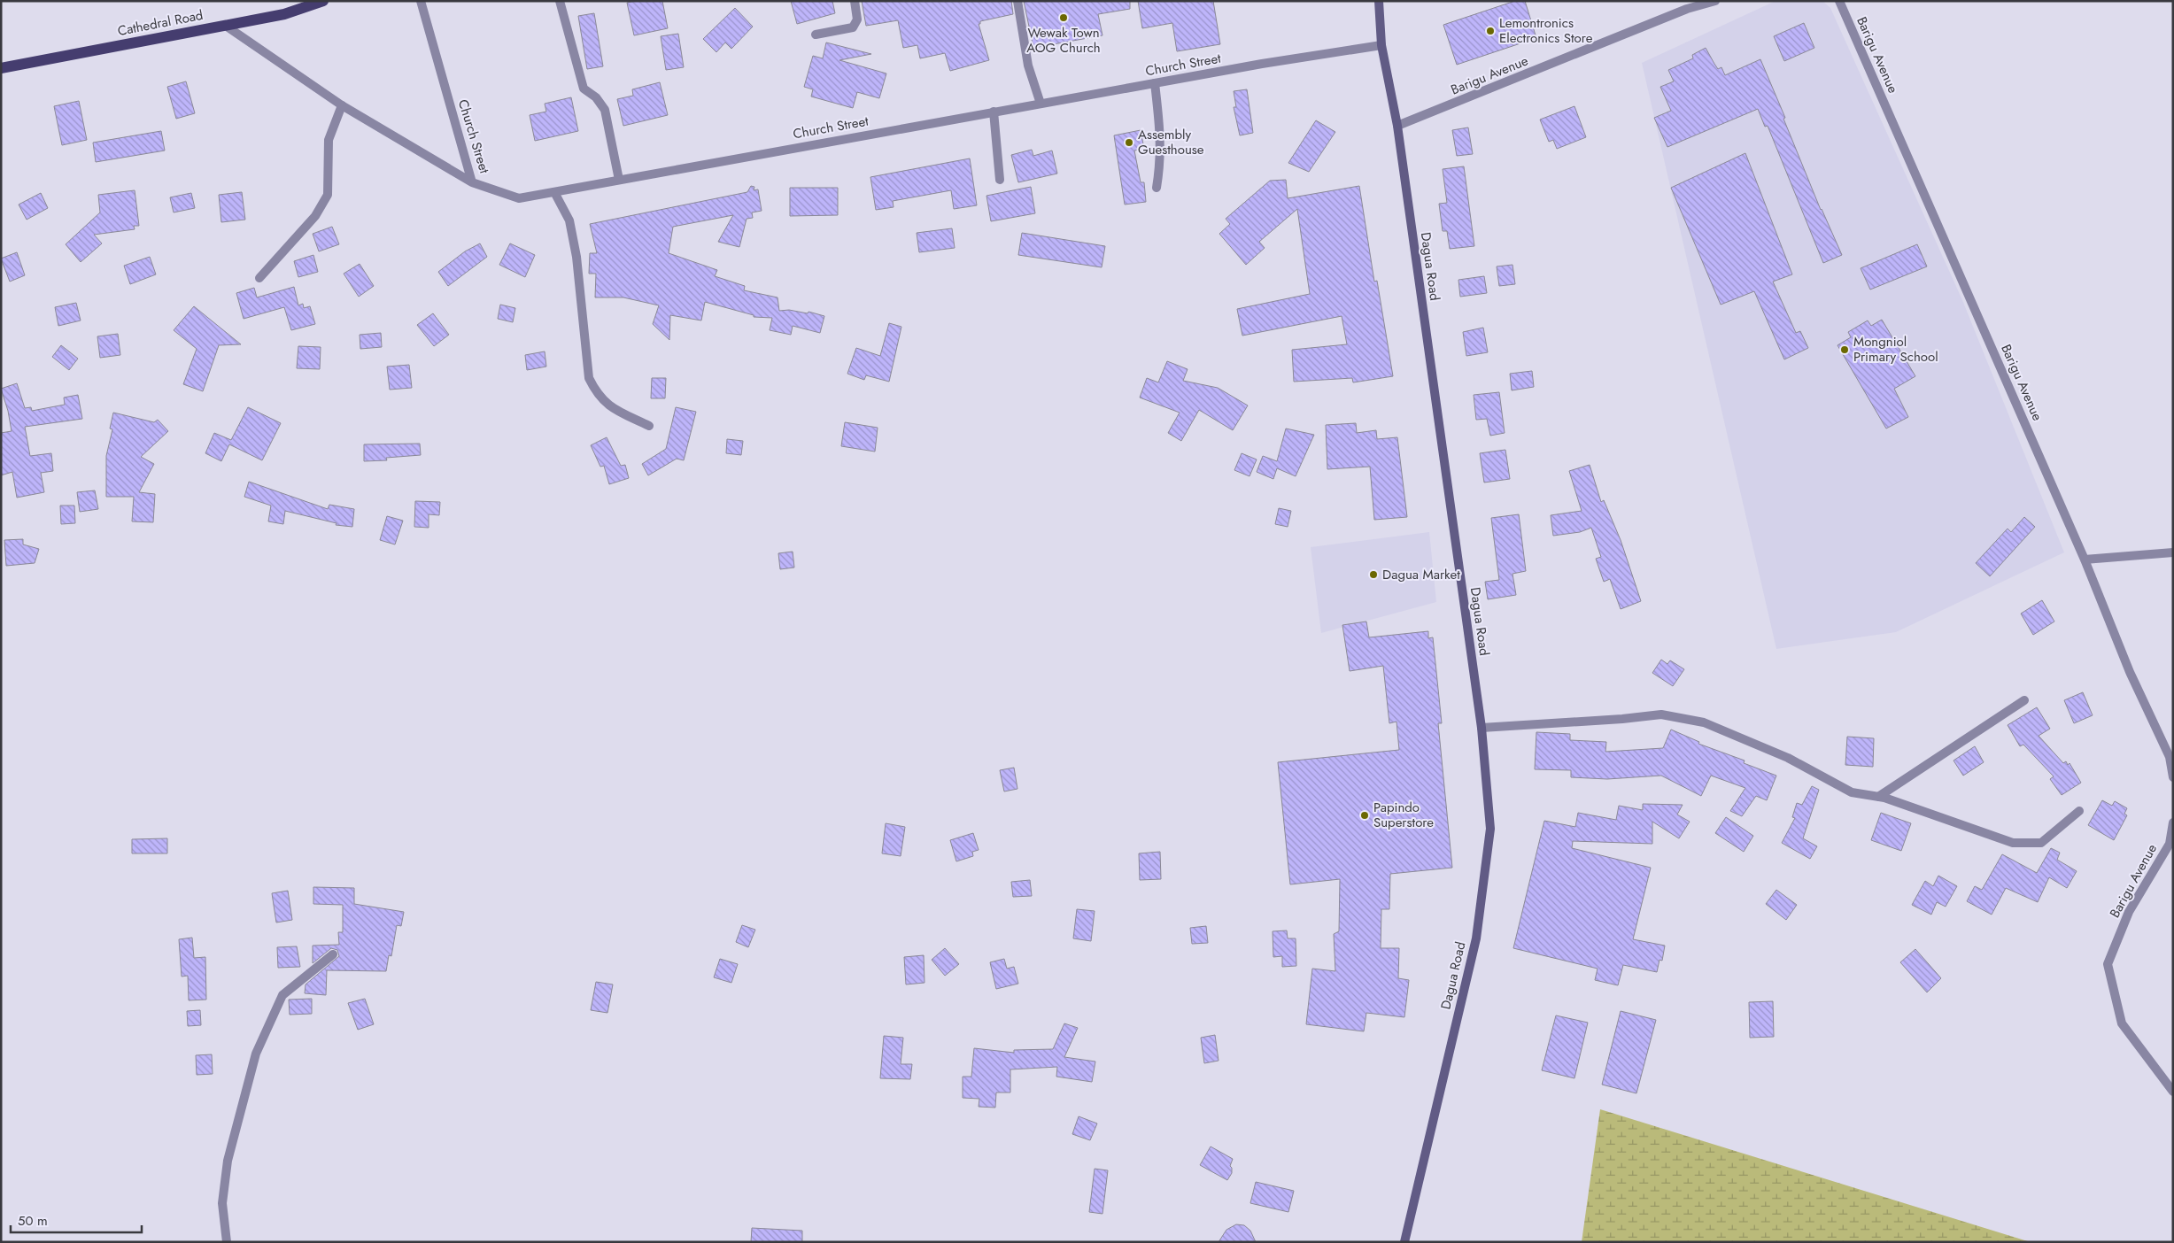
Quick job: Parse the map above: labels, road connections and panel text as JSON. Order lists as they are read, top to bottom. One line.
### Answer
{"streets":{"main road":["Cathedral Road"],"street":["Barigu Avenue","Church Street","Dagua Road"]},"crossings":[["Barigu Avenue","Dagua Road"],["Church Street","Dagua Road"]],"places":["Wewak Town AOG Church","Lemontronics Electronics Store","Assembly Guesthouse","Mongniol Primary School","Dagua Market","Papindo Superstore"],"scale_bar":"50 m"}
